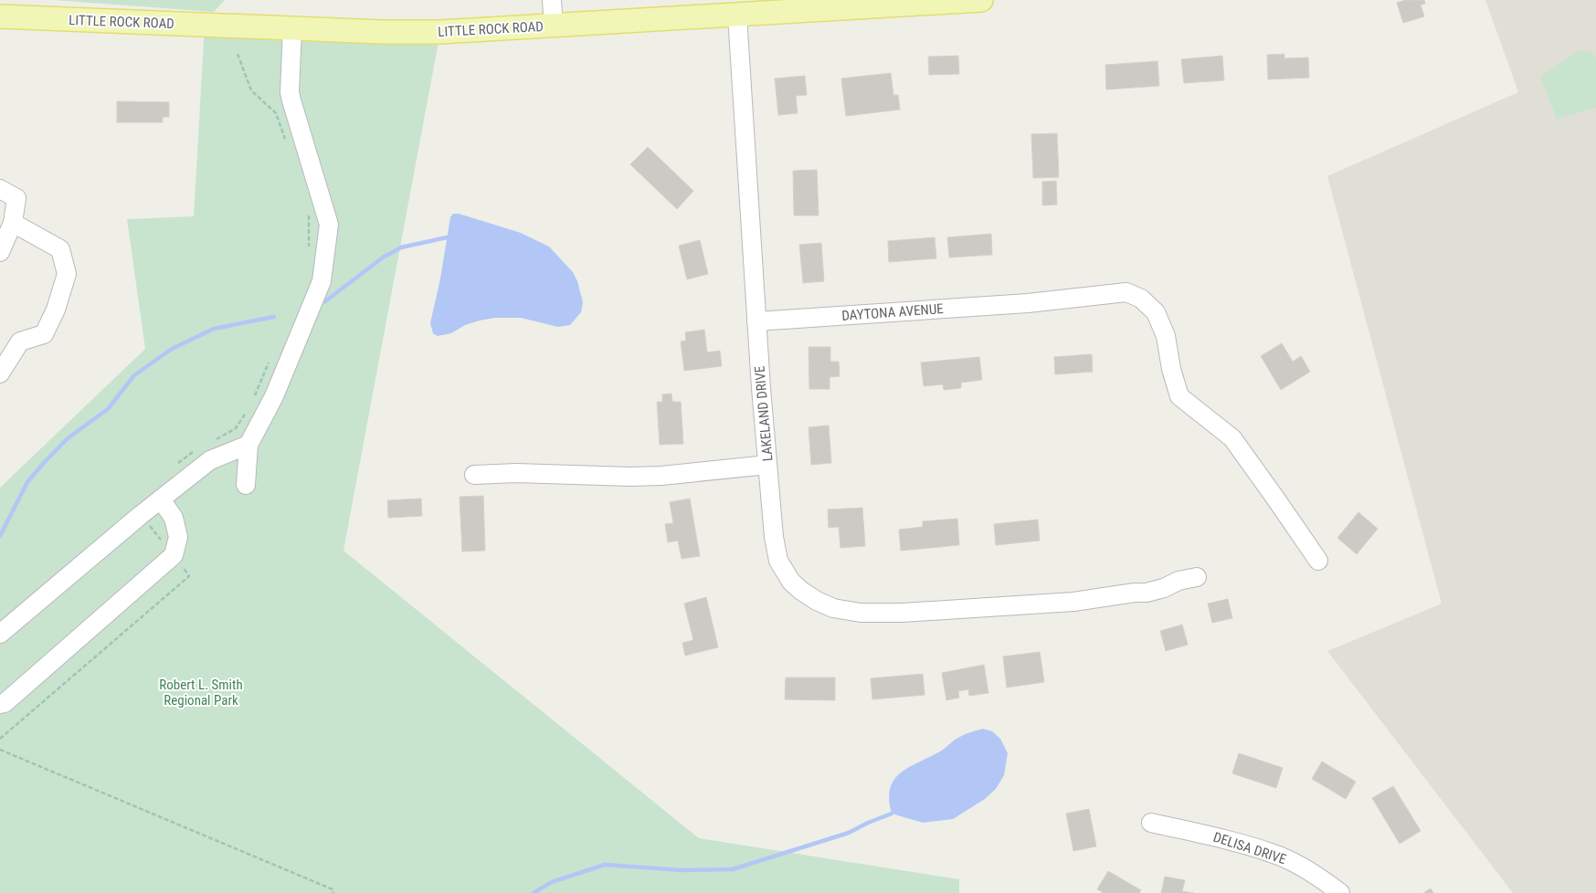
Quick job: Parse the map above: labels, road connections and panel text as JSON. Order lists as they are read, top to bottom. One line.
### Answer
{"streets":{"main road":["LITTLE ROCK ROAD"],"street":["DAYTONA AVENUE","LAKELAND DRIVE","DELISA DRIVE"]},"crossings":[["LITTLE ROCK ROAD","LAKELAND DRIVE"],["DAYTONA AVENUE","LAKELAND DRIVE"]],"parks":["Robert L. Smith Regional Park"]}
